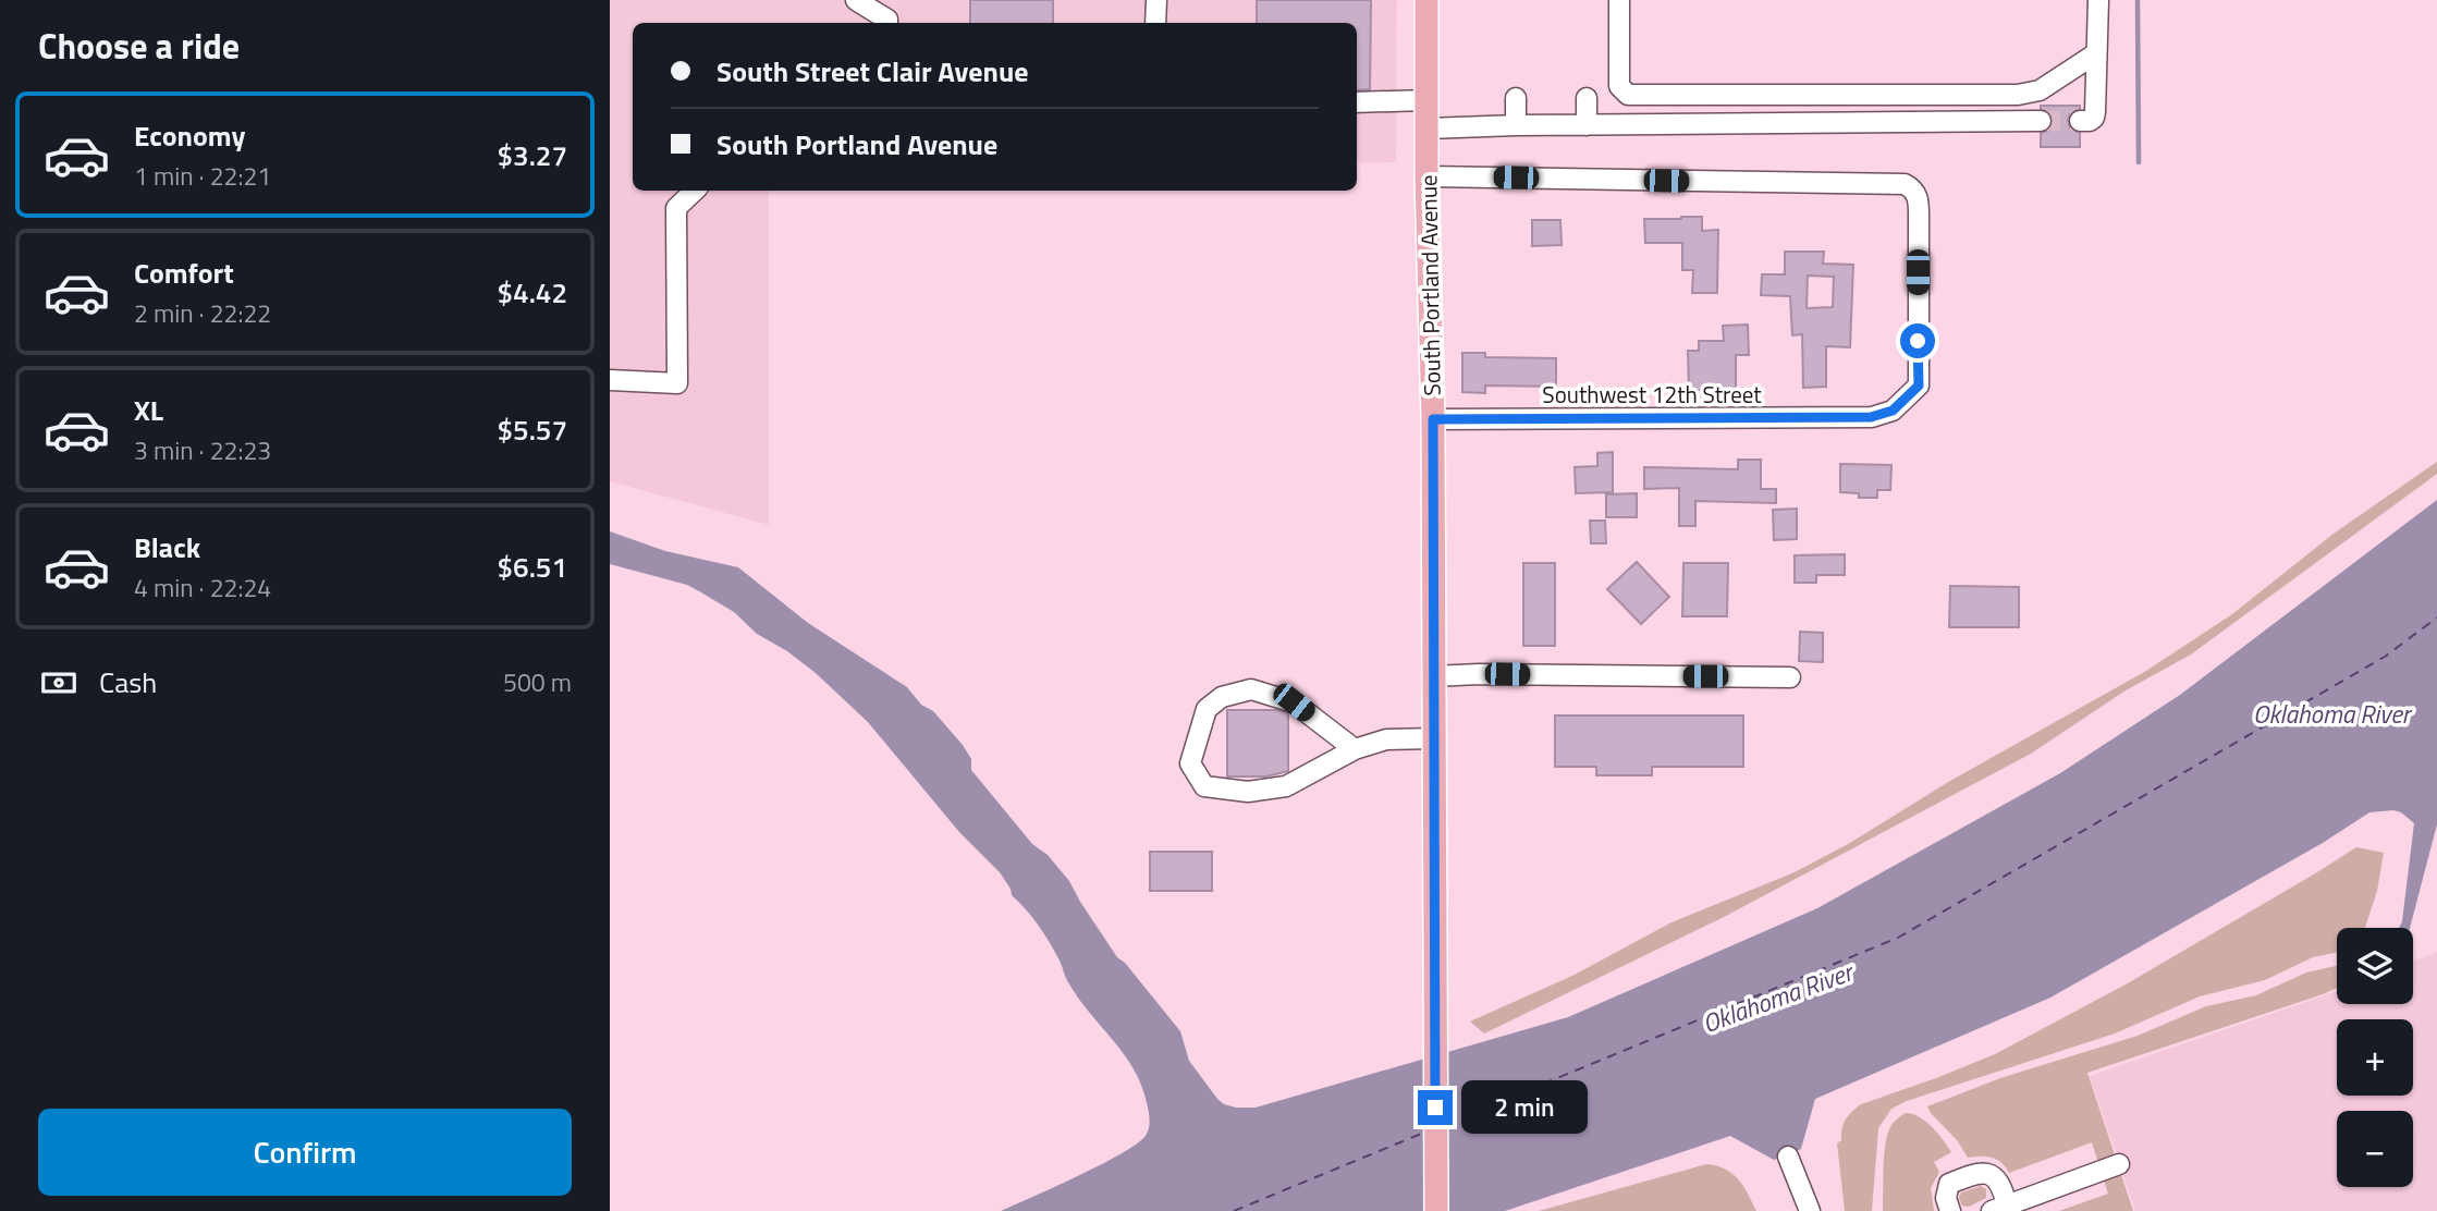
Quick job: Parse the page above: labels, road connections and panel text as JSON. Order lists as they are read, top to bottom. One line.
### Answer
{"streets":{"main road":["South Portland Avenue"],"street":["Southwest 12th Street"]},"crossings":[["South Portland Avenue","Southwest 12th Street"]],"water":["Oklahoma River"],"page":{"heading":"Choose a ride","banner":["South Street Clair Avenue","South Portland Avenue"],"list":[{"name":"Economy","note":"1 min · 22:21","value":"$3.27"},{"name":"Comfort","note":"2 min · 22:22","value":"$4.42"},{"name":"XL","note":"3 min · 22:23","value":"$5.57"},{"name":"Black","note":"4 min · 22:24","value":"$6.51"}],"pay":["Cash","500 m"],"map_buttons":["+","−"],"bubble":"2 min","buttons":"Confirm"}}
